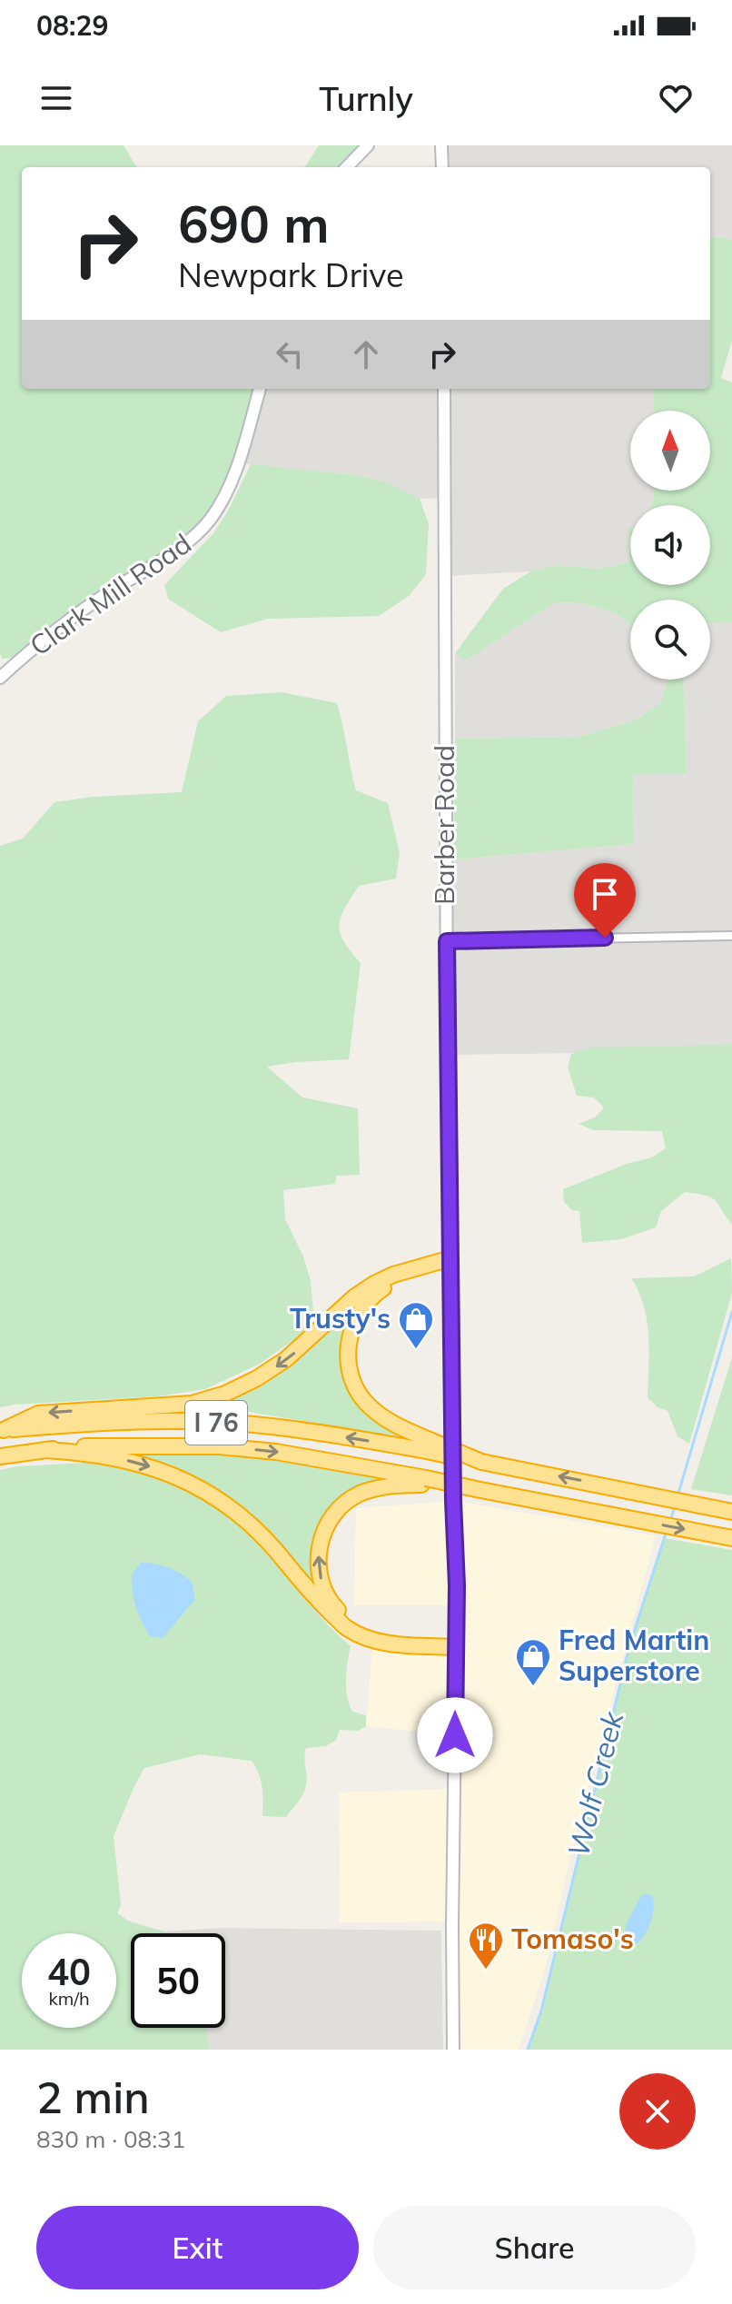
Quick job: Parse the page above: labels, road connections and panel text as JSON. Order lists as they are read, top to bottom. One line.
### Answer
{"streets":{"highway":["I 76"],"main road":["Clark Mill Road","Barber Road"]},"water":["Wolf Creek"],"places":{"shop":["Trusty's","Fred Martin Superstore"],"restaurant":["Tomaso's"]},"north":"top","page":{"status":"08:29","header":"Turnly","turn":["690 m","Newpark Drive"],"speed":"40 km/h","limit":"50","heading":["2 min","830 m · 08:31"],"buttons":["Exit","Share"]}}
